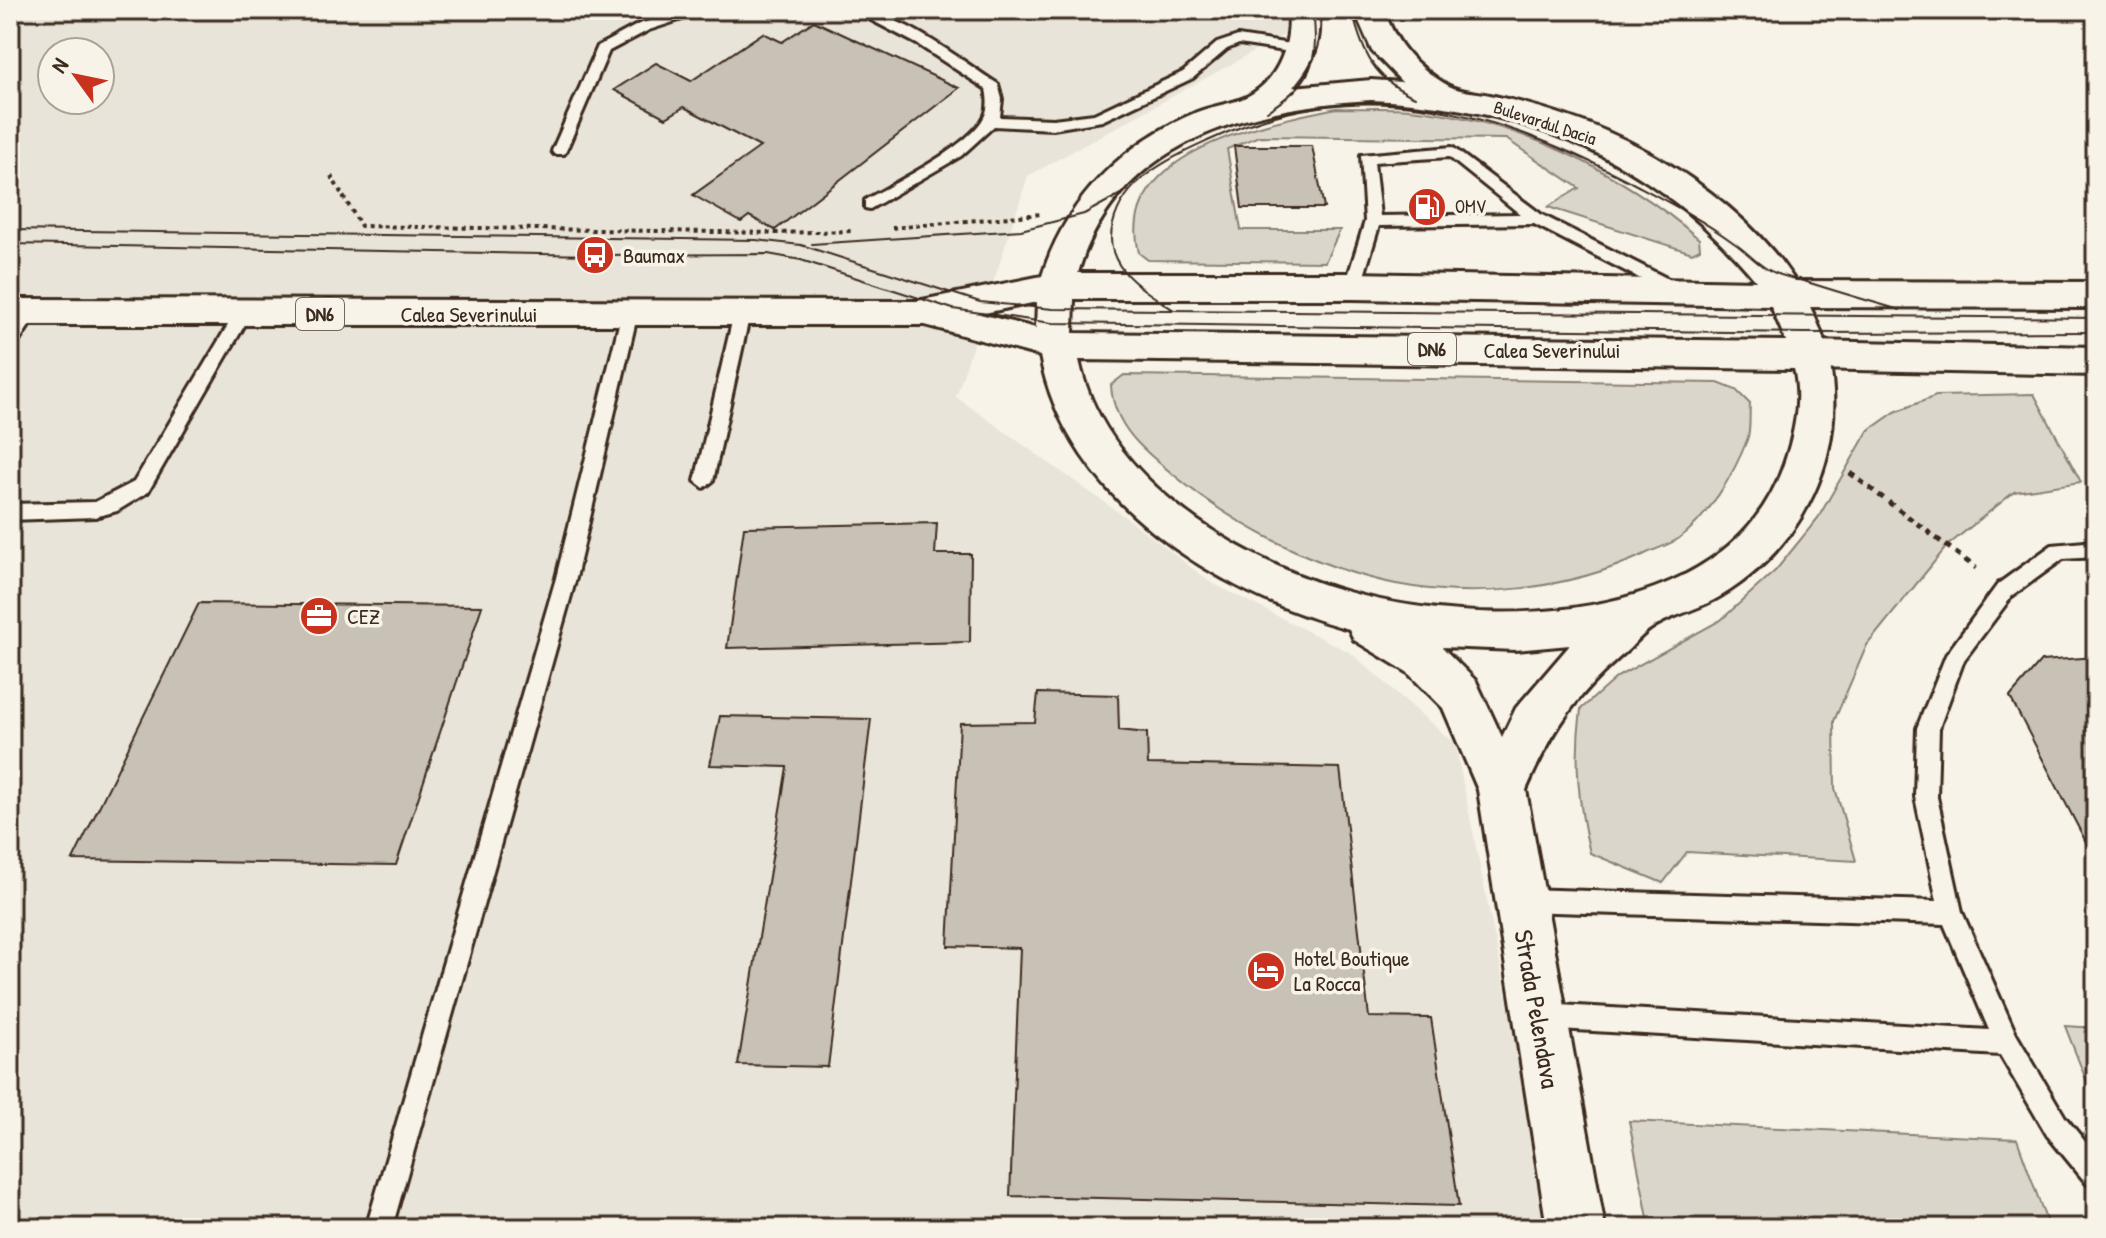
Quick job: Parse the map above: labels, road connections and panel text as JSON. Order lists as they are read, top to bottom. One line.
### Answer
{"streets":{"main road":["Bulevardul Dacia","DN6","Calea Severinului","Strada Pelendava"]},"crossings":[["Bulevardul Dacia","Calea Severinului"],["Calea Severinului","Strada Pelendava"]],"places":{"fuel station":["OMV"],"bus stop":["Baumax"],"office":["CEZ"],"hotel":["Hotel Boutique La Rocca"]},"north":"top left"}
